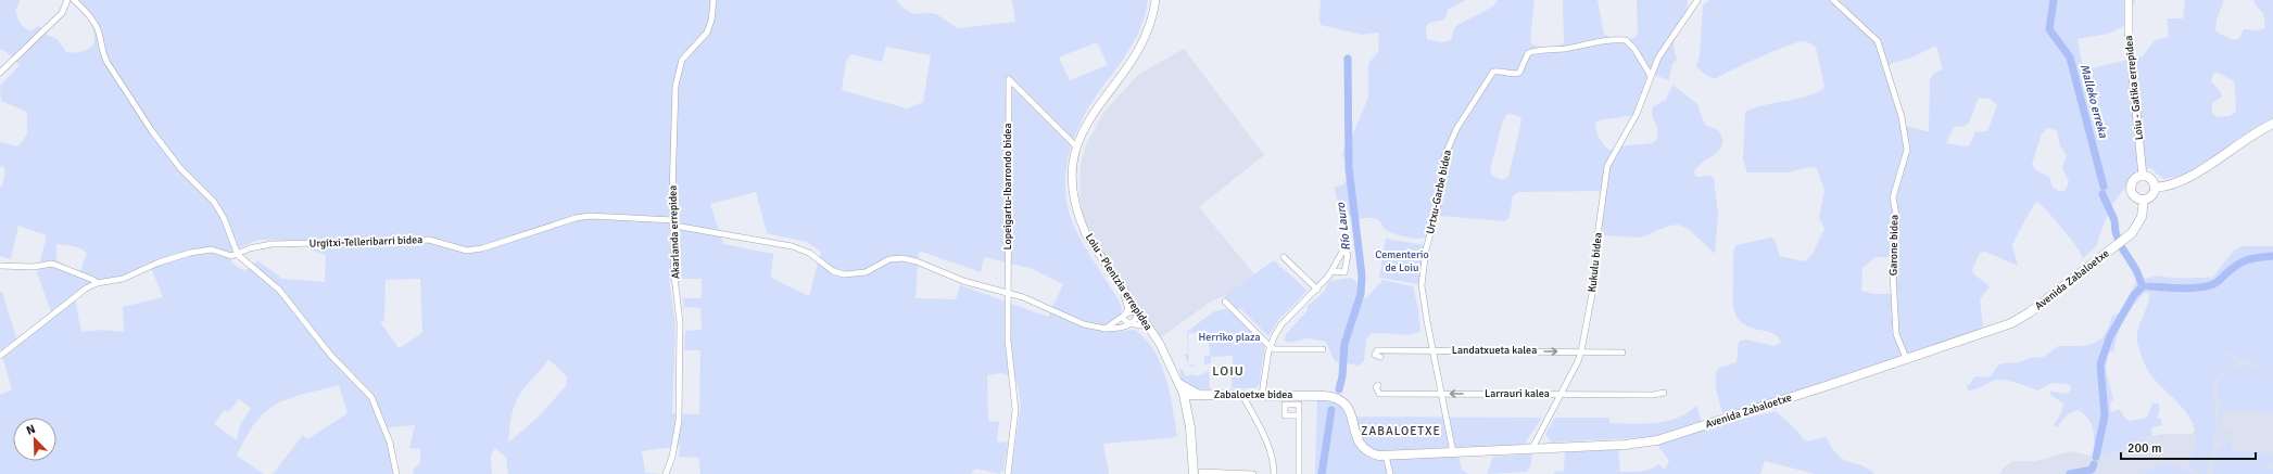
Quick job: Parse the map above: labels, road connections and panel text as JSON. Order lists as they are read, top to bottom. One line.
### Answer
{"streets":{"main road":["Loiu - Gatika errepidea","Avenida Zabaloetxe","Loiu - Plentzia errepidea","Zabaloetxe bidea"],"street":["Lopeigartu-Ibarrondo bidea","Urtxu-Garbe bidea","Akarlanda errepidea","Urgitxi-Telleribarri bidea","Garone bidea","Kukulu bidea","Landatxueta kalea","Larrauri kalea"]},"crossings":[["Loiu - Gatika errepidea","Avenida Zabaloetxe"],["Lopeigartu-Ibarrondo bidea","Urgitxi-Telleribarri bidea"],["Urtxu-Garbe bidea","Kukulu bidea"],["Urtxu-Garbe bidea","Avenida Zabaloetxe"],["Urtxu-Garbe bidea","Landatxueta kalea"],["Urtxu-Garbe bidea","Larrauri kalea"],["Akarlanda errepidea","Urgitxi-Telleribarri bidea"],["Garone bidea","Avenida Zabaloetxe"],["Kukulu bidea","Avenida Zabaloetxe"],["Kukulu bidea","Landatxueta kalea"],["Kukulu bidea","Larrauri kalea"],["Avenida Zabaloetxe","Zabaloetxe bidea"],["Loiu - Plentzia errepidea","Zabaloetxe bidea"]],"one_way":["Landatxueta kalea","Larrauri kalea"],"districts":["LOIU","ZABALOETXE"],"water":["Malleko erreka","Río Lauro"],"parks":["Cementerio de Loiu","Herriko plaza"],"scale_bar":"200 m","north":"top left"}
